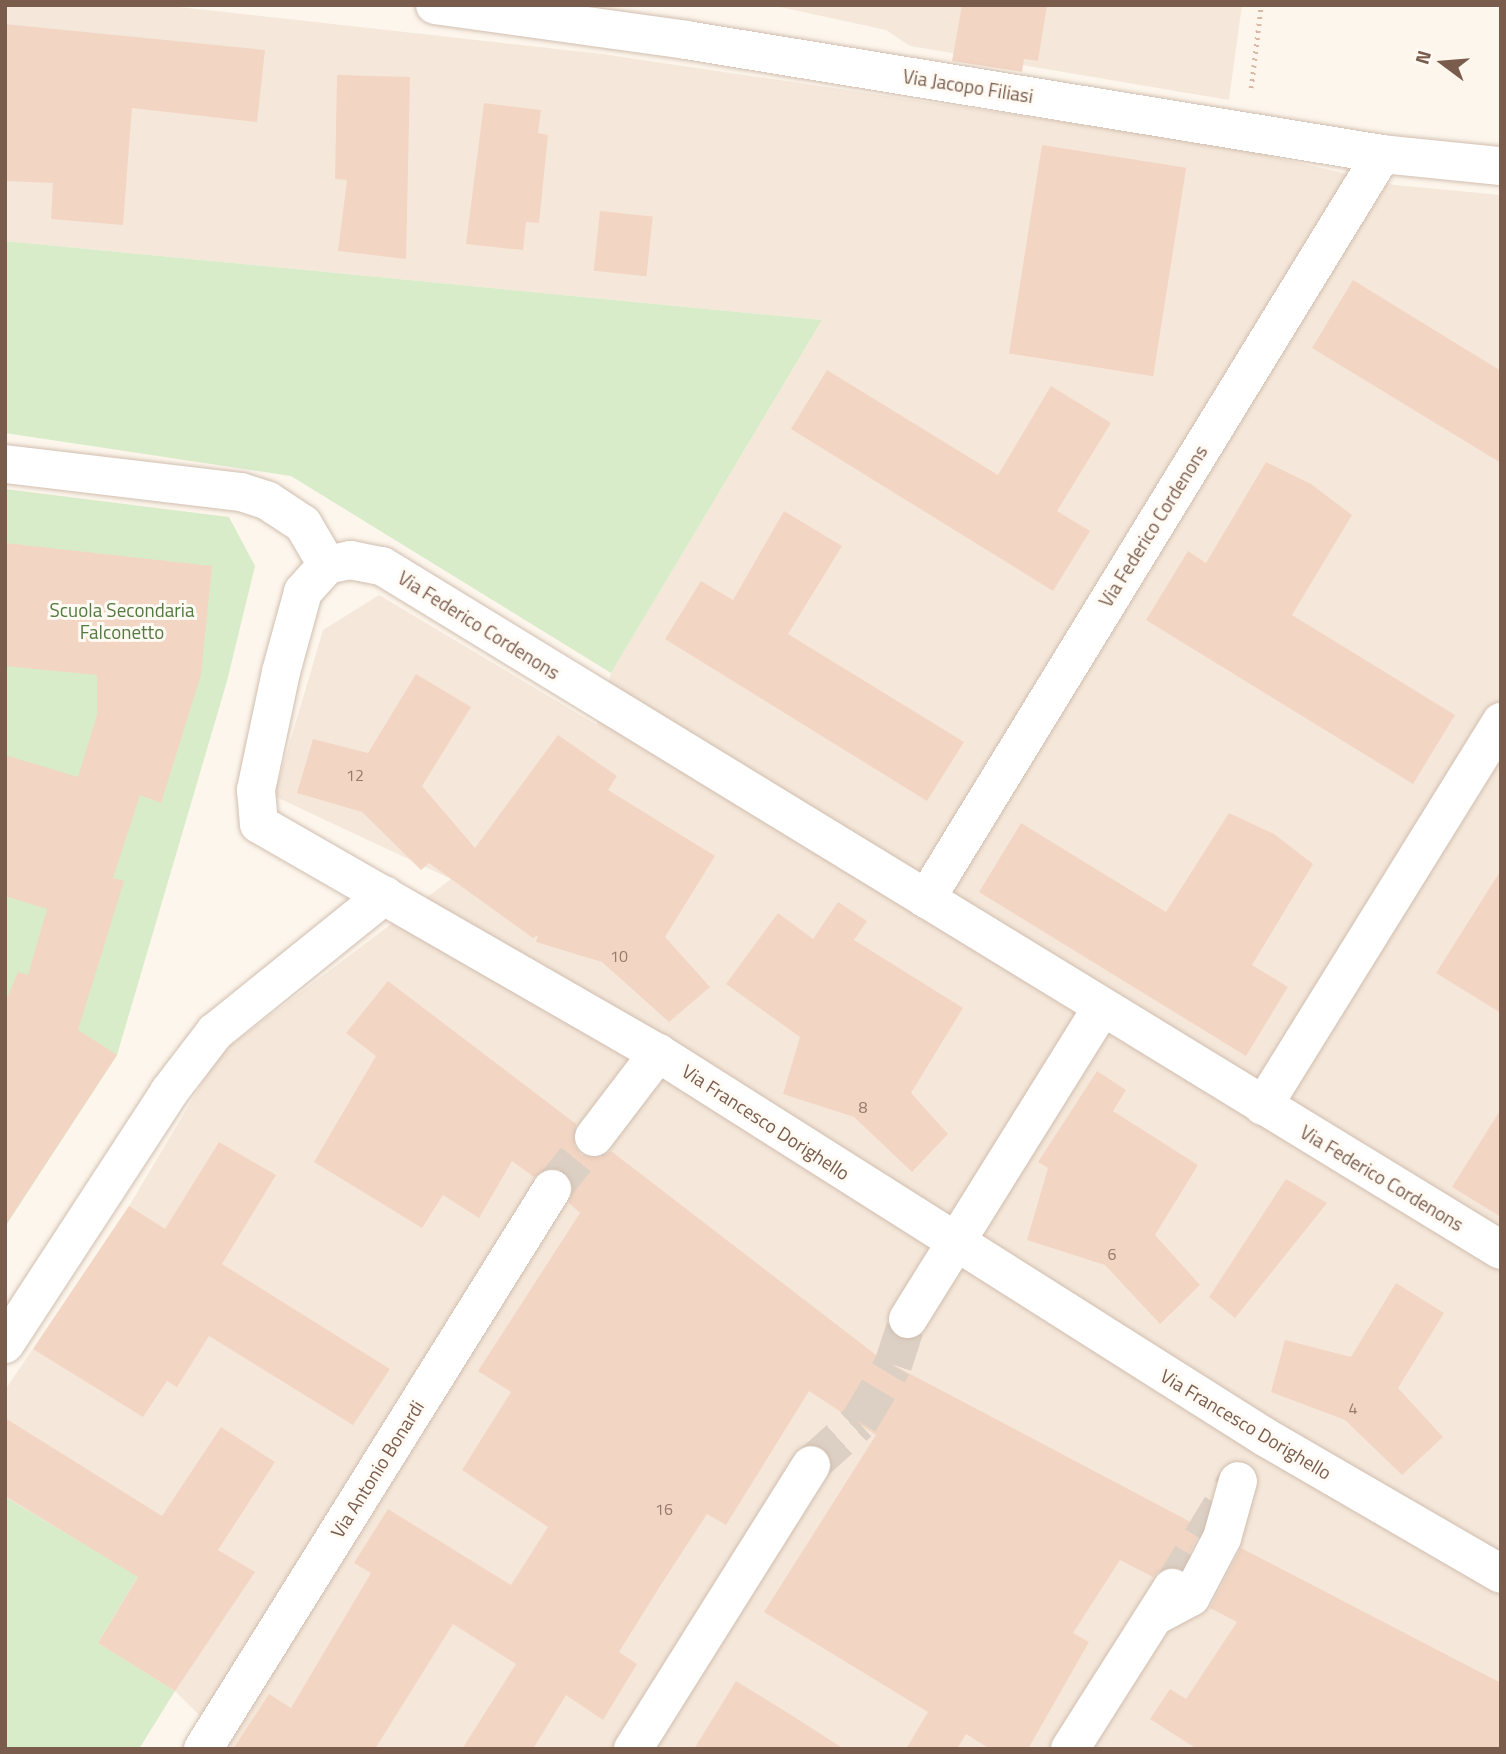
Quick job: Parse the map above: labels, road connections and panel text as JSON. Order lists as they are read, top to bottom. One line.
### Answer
{"streets":{"street":["Via Jacopo Filiasi","Via Federico Cordenons","Via Francesco Dorighello","Via Antonio Bonardi"]},"crossings":[["Via Jacopo Filiasi","Via Federico Cordenons"],["Via Federico Cordenons","Via Francesco Dorighello"]],"parks":["Scuola Secondaria Falconetto"],"house_numbers":["12","10","8","6","4","16"],"north":"left"}
